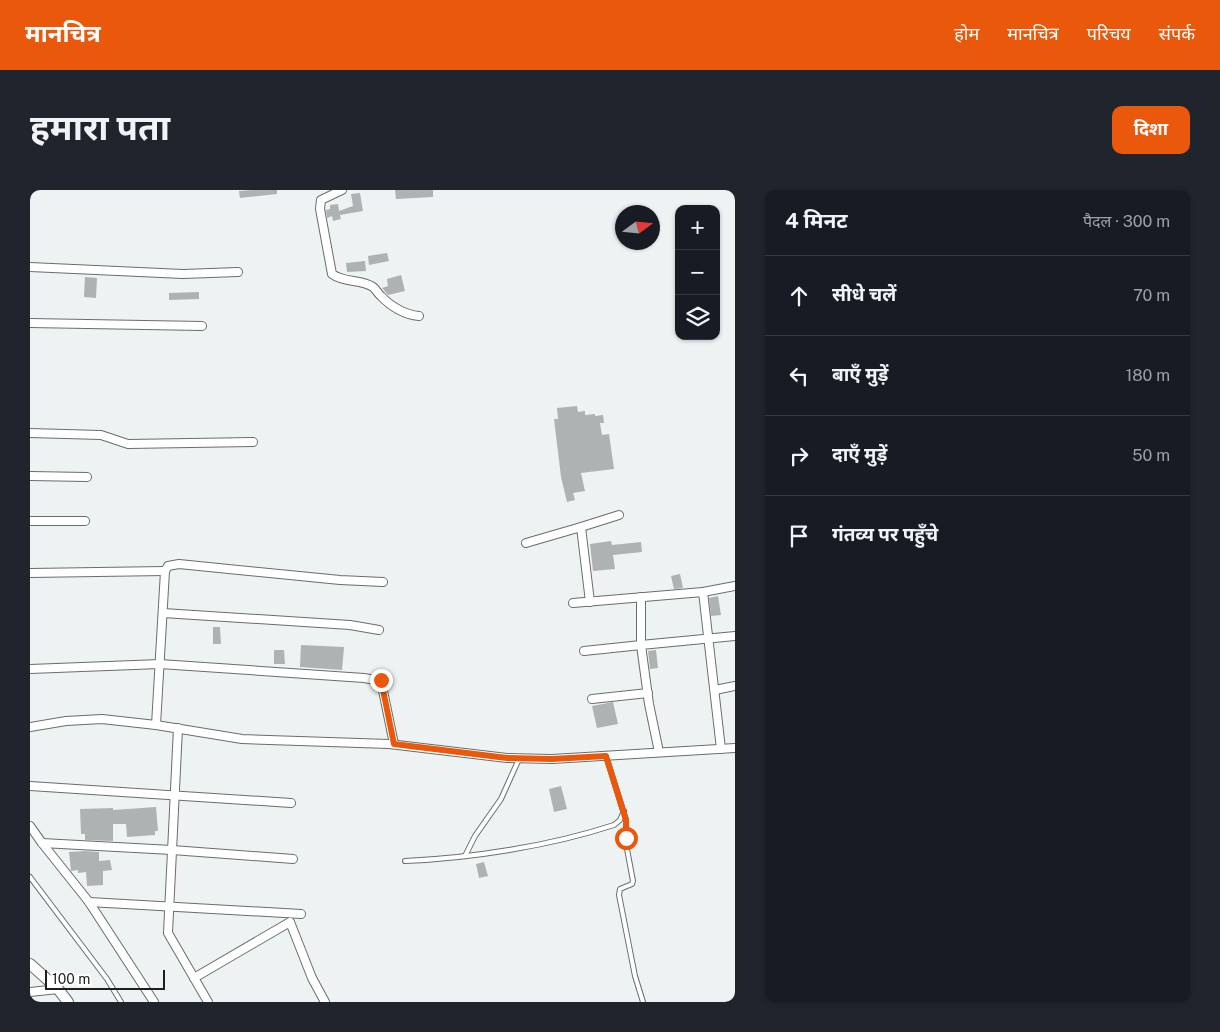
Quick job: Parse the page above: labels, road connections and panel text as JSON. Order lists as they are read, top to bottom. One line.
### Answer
{"scale_bar":"100 m","north":"right","page":{"header":"मानचित्र","nav":["होम","मानचित्र","परिचय","संपर्क"],"buttons":"दिशा","title":"हमारा पता","heading":["4 मिनट","पैदल · 300 m"],"map_buttons":["+","−"],"list":[["सीधे चलें","70 m"],["बाएँ मुड़ें","180 m"],["दाएँ मुड़ें","50 m"],"गंतव्य पर पहुँचे"],"scale":"100 m"}}
